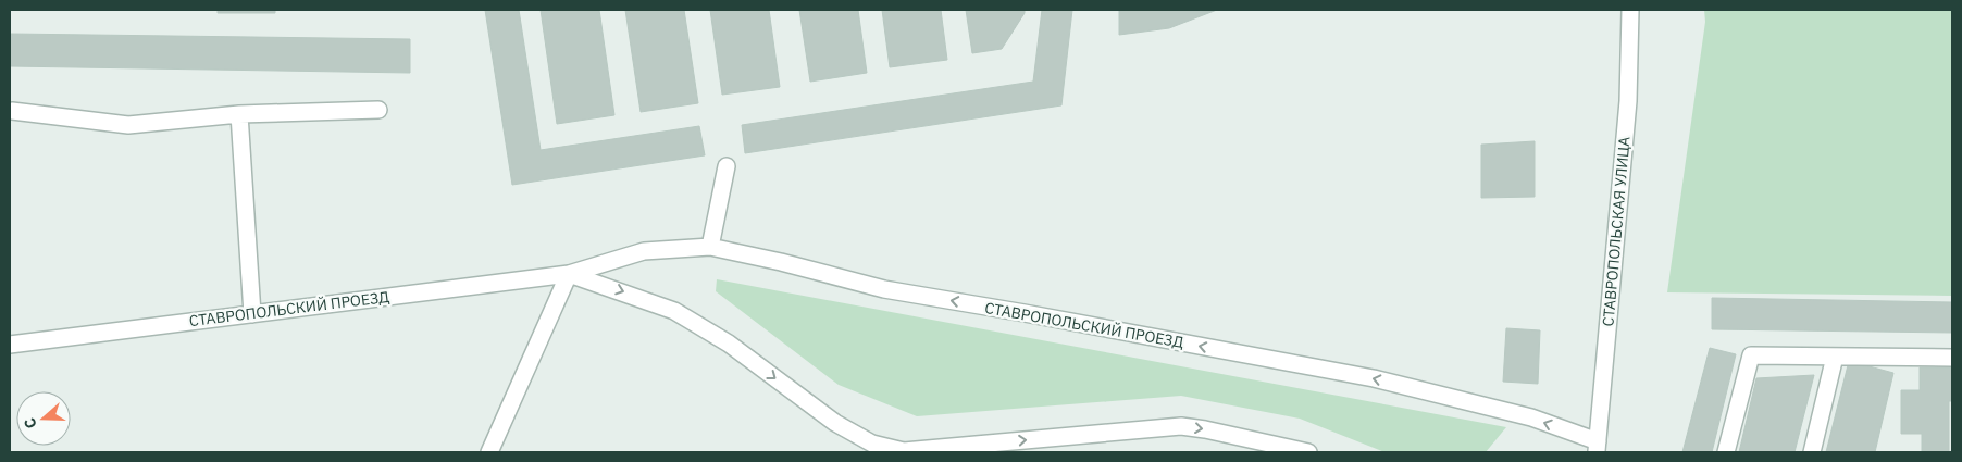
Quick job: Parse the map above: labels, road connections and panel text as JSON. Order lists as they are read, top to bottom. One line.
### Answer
{"streets":{"street":["СТАВРОПОЛЬСКАЯ УЛИЦА","СТАВРОПОЛЬСКИЙ ПРОЕЗД"]},"crossings":[["СТАВРОПОЛЬСКАЯ УЛИЦА","СТАВРОПОЛЬСКИЙ ПРОЕЗД"]],"north":"left"}
